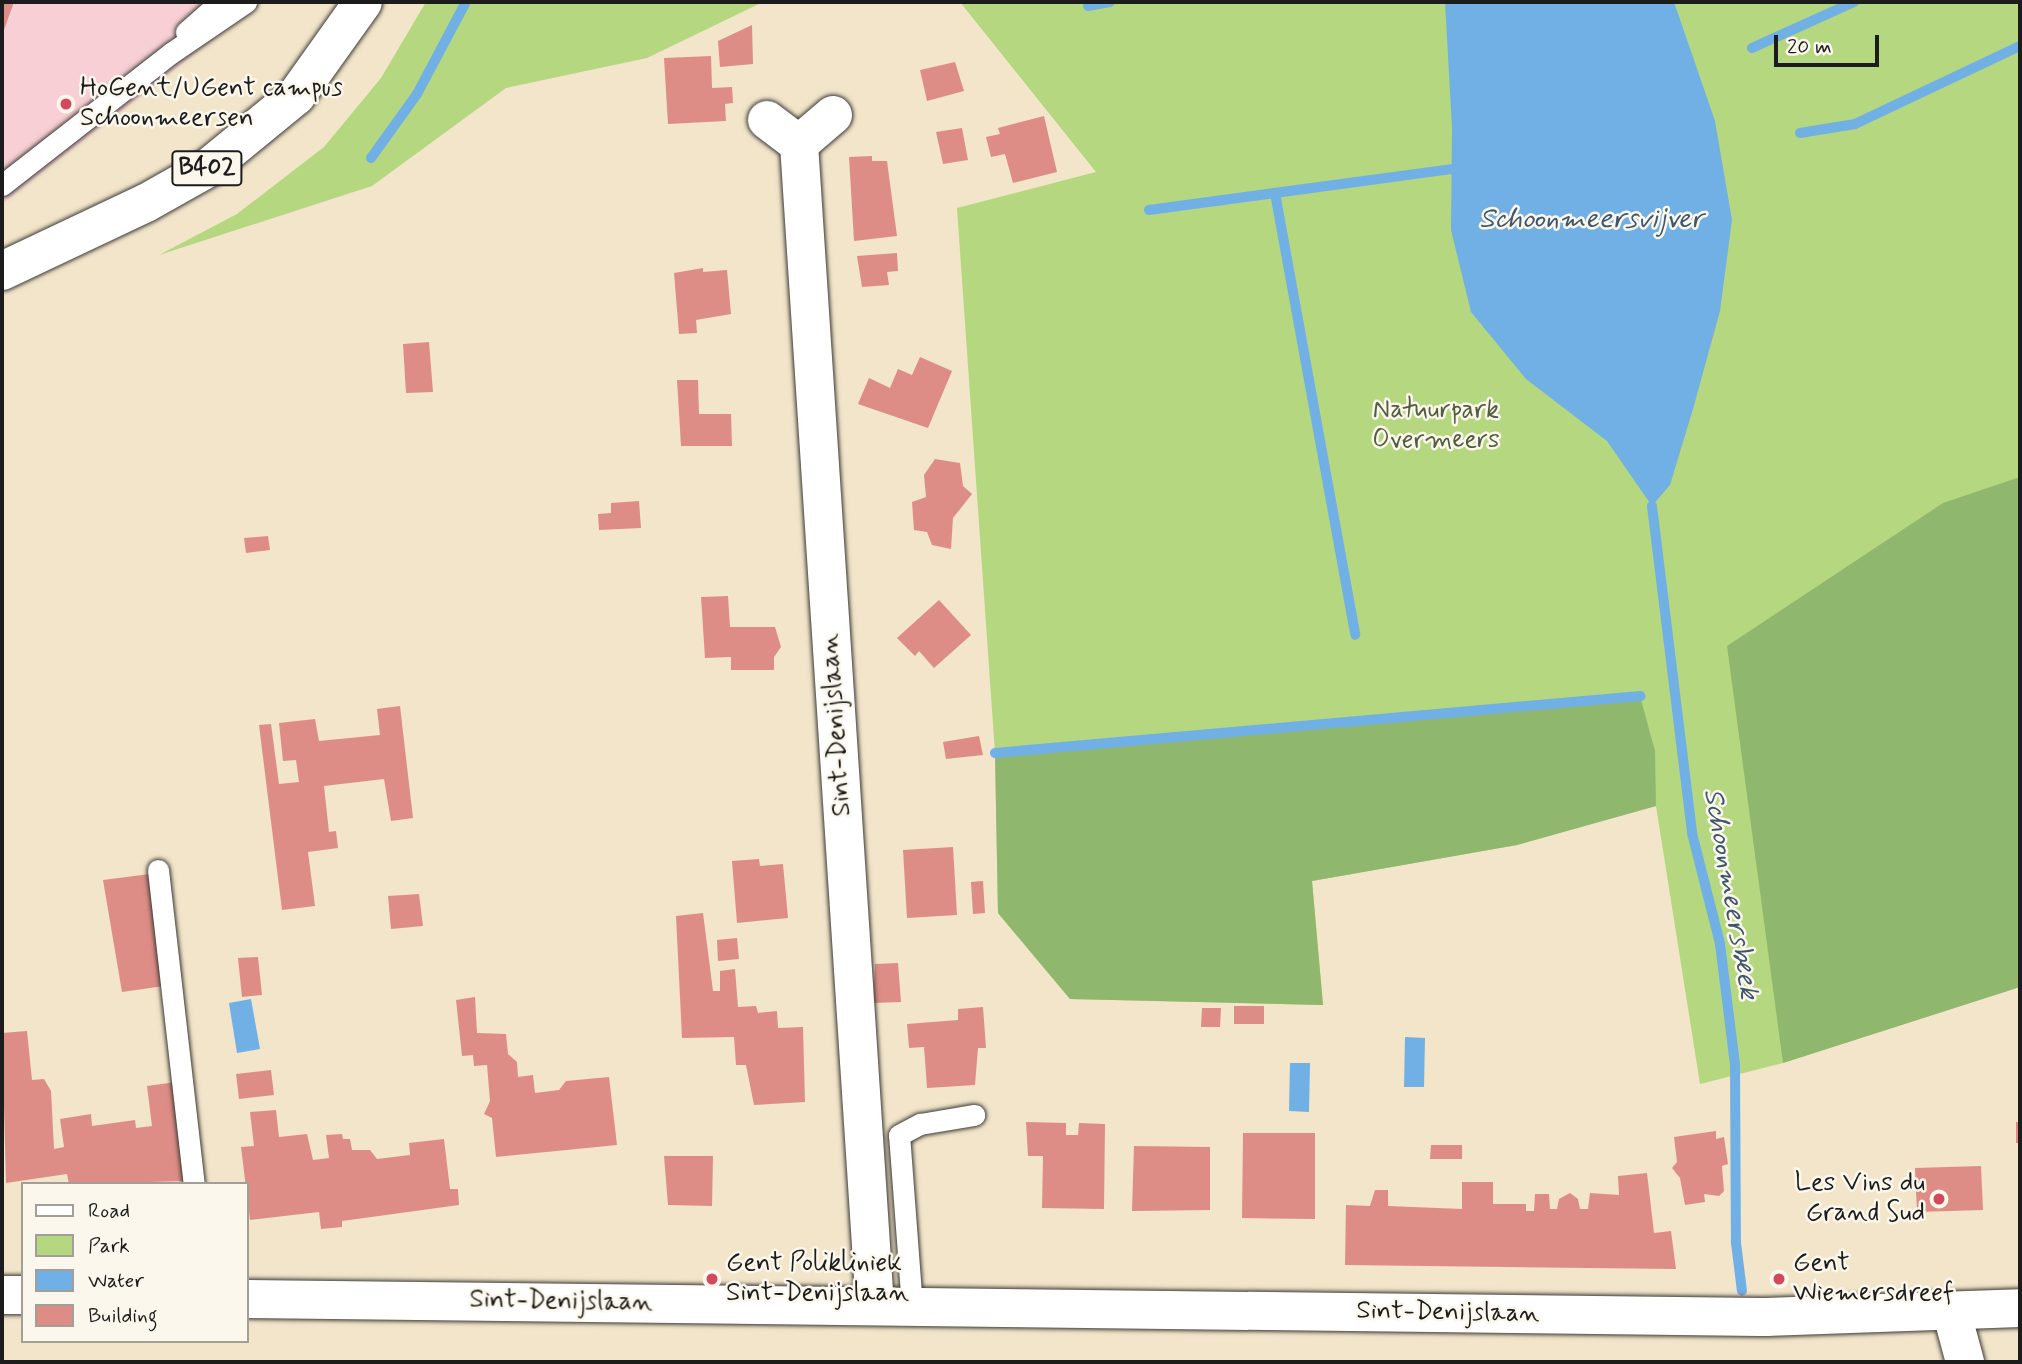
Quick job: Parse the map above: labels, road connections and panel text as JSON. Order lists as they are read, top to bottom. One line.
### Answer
{"streets":{"street":["B402","Sint-Denijslaan"]},"water":["Schoonmeersvijver","Schoonmeersbeek"],"parks":["Natuurpark Overmeers"],"places":["HoGent/UGent campus Schoonmeersen","Les Vins du Grand Sud","Gent Polikliniek Sint-Denijslaan","Gent Wiemersdreef"],"legend":["Road","Park","Water","Building"],"scale_bar":"20 m"}
